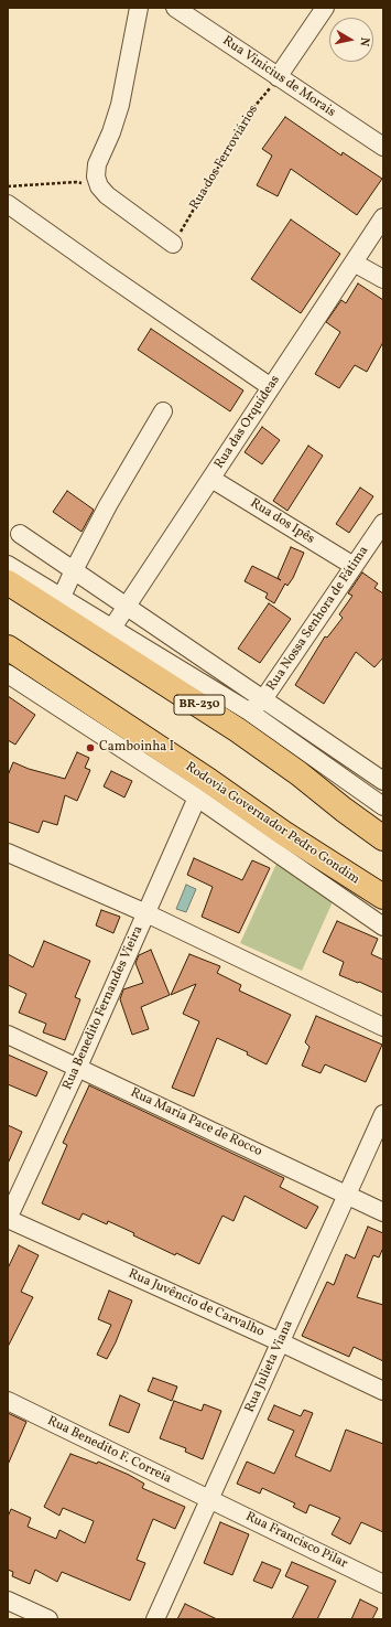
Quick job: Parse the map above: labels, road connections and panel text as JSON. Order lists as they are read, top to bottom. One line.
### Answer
{"streets":{"highway":["BR-230","Rodovia Governador Pedro Gondim"],"street":["Rua Vinicius de Morais","Rua das Orquídeas","Rua dos Ipês","Rua Nossa Senhora de Fátima","Rua Benedito Fernandes Vieira","Rua Maria Pace de Rocco","Rua Juvêncio de Carvalho","Rua Julieta Viana","Rua Benedito F. Correia","Rua Francisco Pilar"],"path":["Rua dos Ferroviários"]},"crossings":[["Rua Vinicius de Morais","Rua dos Ferroviários"],["Rua das Orquídeas","Rua dos Ipês"],["Rua dos Ipês","Rua Nossa Senhora de Fátima"],["Rua Benedito Fernandes Vieira","Rua Maria Pace de Rocco"],["Rua Benedito Fernandes Vieira","Rua Juvêncio de Carvalho"],["Rua Maria Pace de Rocco","Rua Julieta Viana"],["Rua Juvêncio de Carvalho","Rua Julieta Viana"],["Rua Julieta Viana","Rua Benedito F. Correia"],["Rua Julieta Viana","Rua Francisco Pilar"],["Rua Benedito F. Correia","Rua Francisco Pilar"]],"places":["Camboinha I"],"north":"right"}
